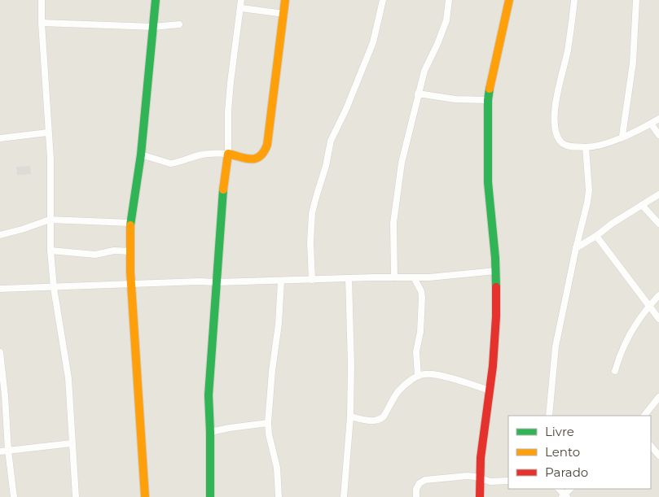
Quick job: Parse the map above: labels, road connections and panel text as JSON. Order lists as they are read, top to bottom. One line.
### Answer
{"legend":["Livre","Lento","Parado"]}
